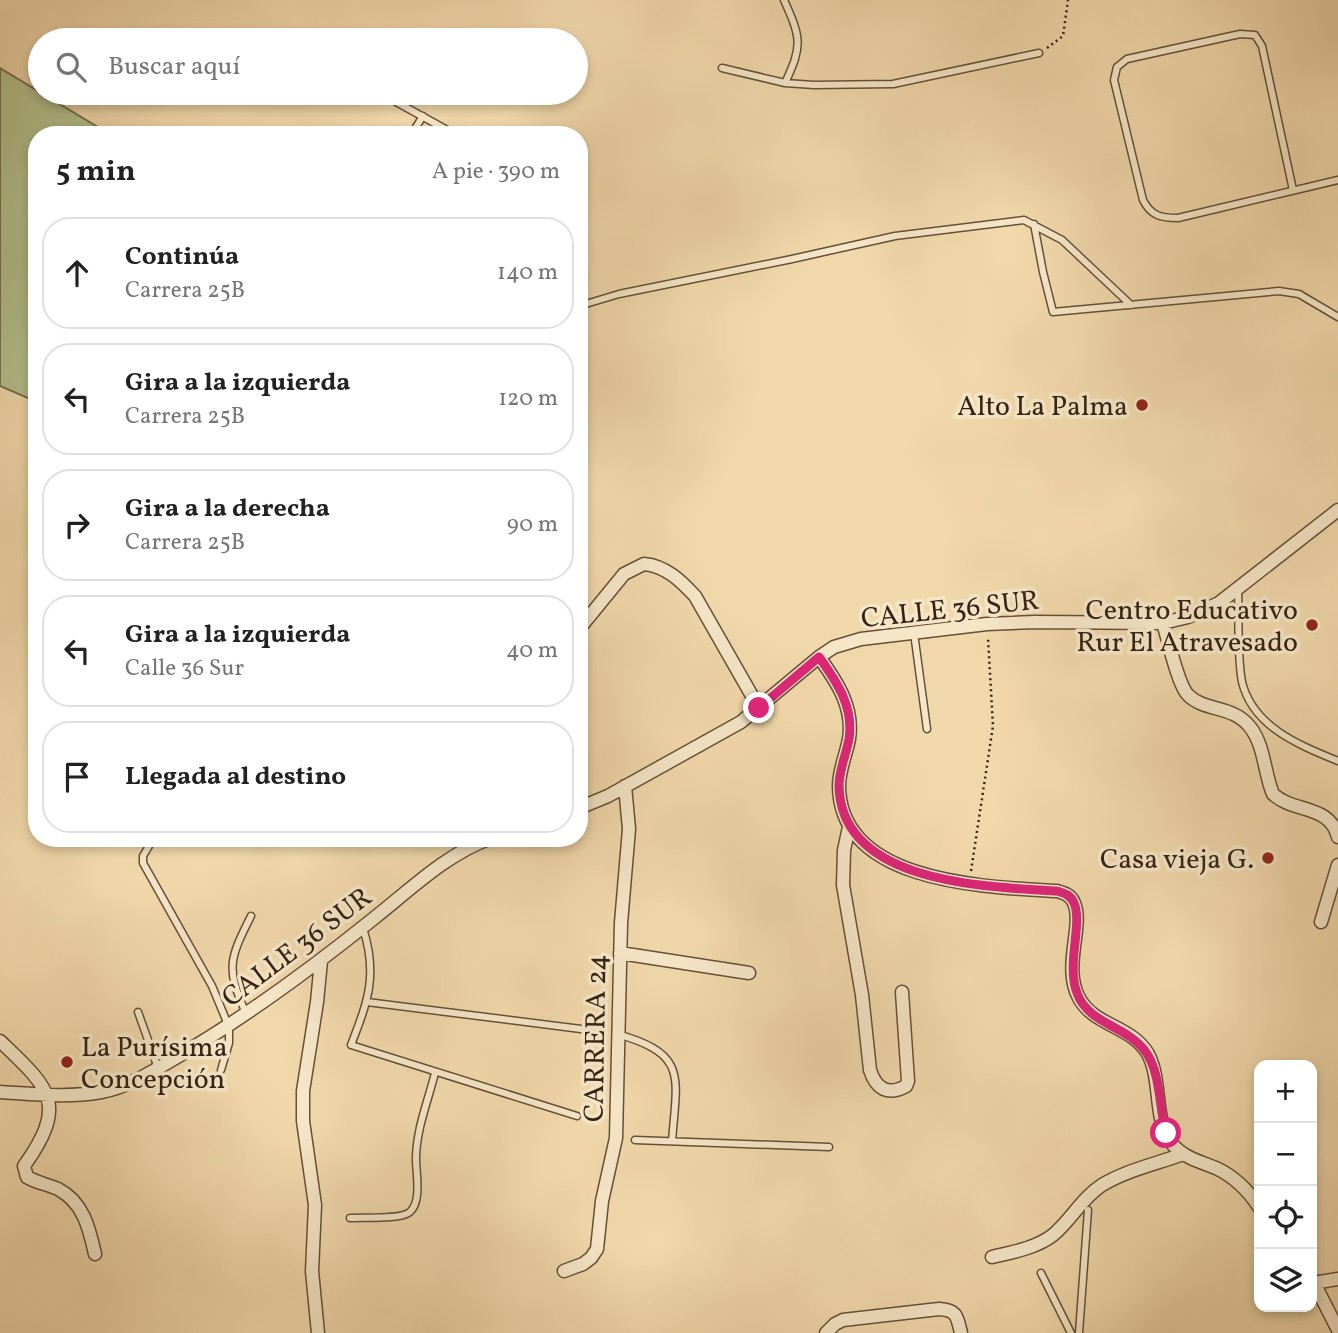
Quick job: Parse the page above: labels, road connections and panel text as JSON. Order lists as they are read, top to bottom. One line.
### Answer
{"streets":{"street":["CALLE 36 SUR","CARRERA 24"]},"crossings":[["CALLE 36 SUR","CARRERA 24"]],"places":["Alto La Palma","Centro Educativo Rur El Atravesado","Casa vieja G.","La Purísima Concepción"],"page":{"search":"Buscar aquí","heading":["5 min","A pie · 390 m"],"list":[["Continúa","Carrera 25B","140 m"],["Gira a la izquierda","Carrera 25B","120 m"],["Gira a la derecha","Carrera 25B","90 m"],["Gira a la izquierda","Calle 36 Sur","40 m"],"Llegada al destino"],"map_buttons":["+","−"]}}
